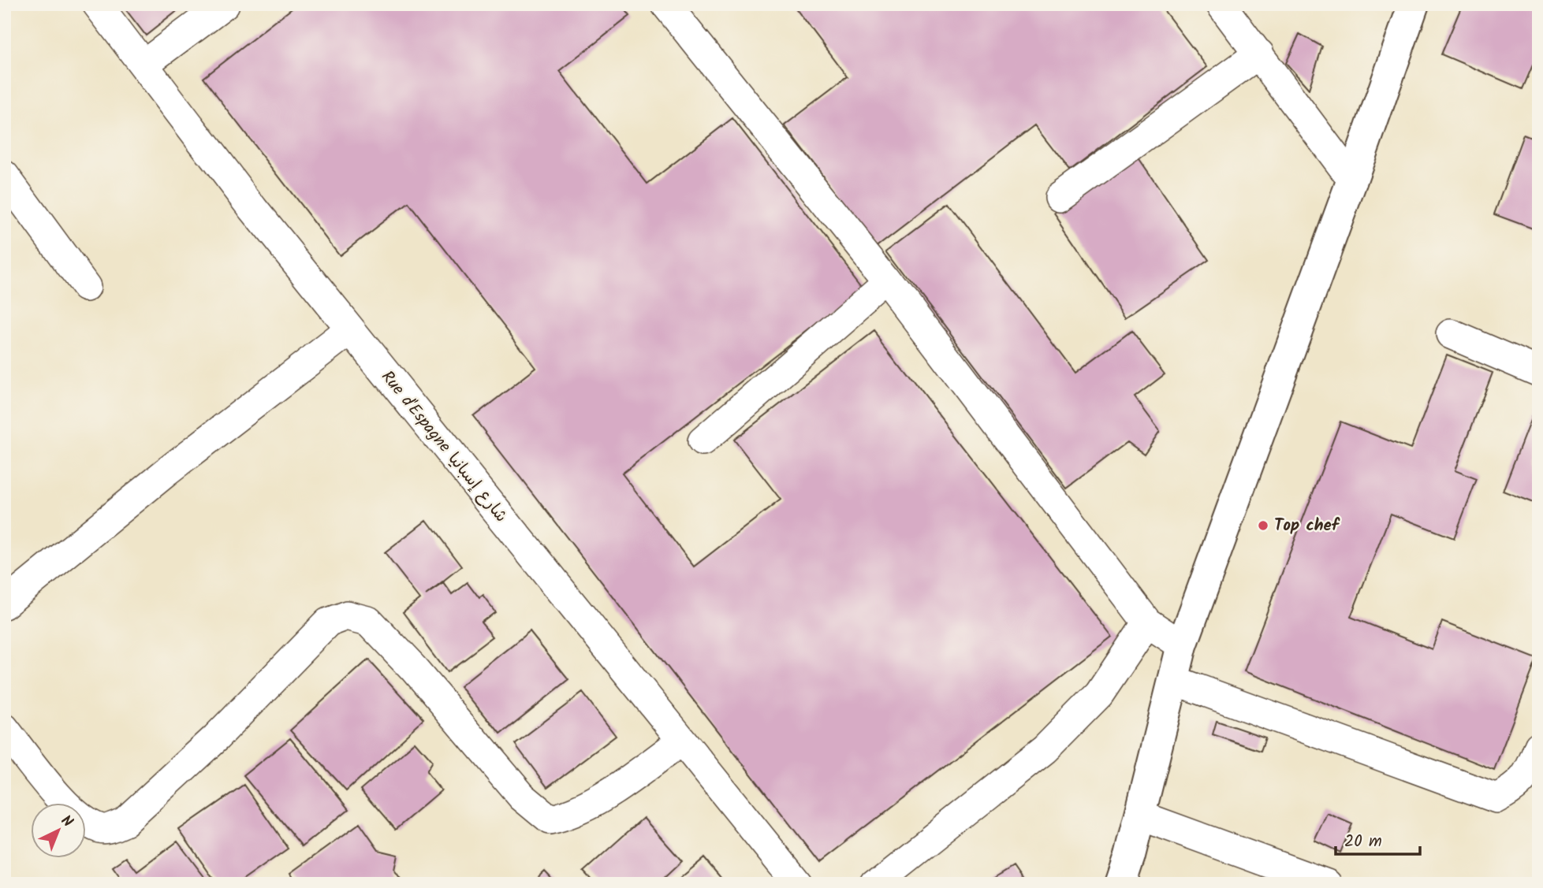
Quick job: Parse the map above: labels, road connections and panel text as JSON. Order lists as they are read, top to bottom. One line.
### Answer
{"streets":{"street":["Rue d'Espagne شارع إسبانيا"]},"places":["Top chef"],"scale_bar":"20 m","north":"top right"}
